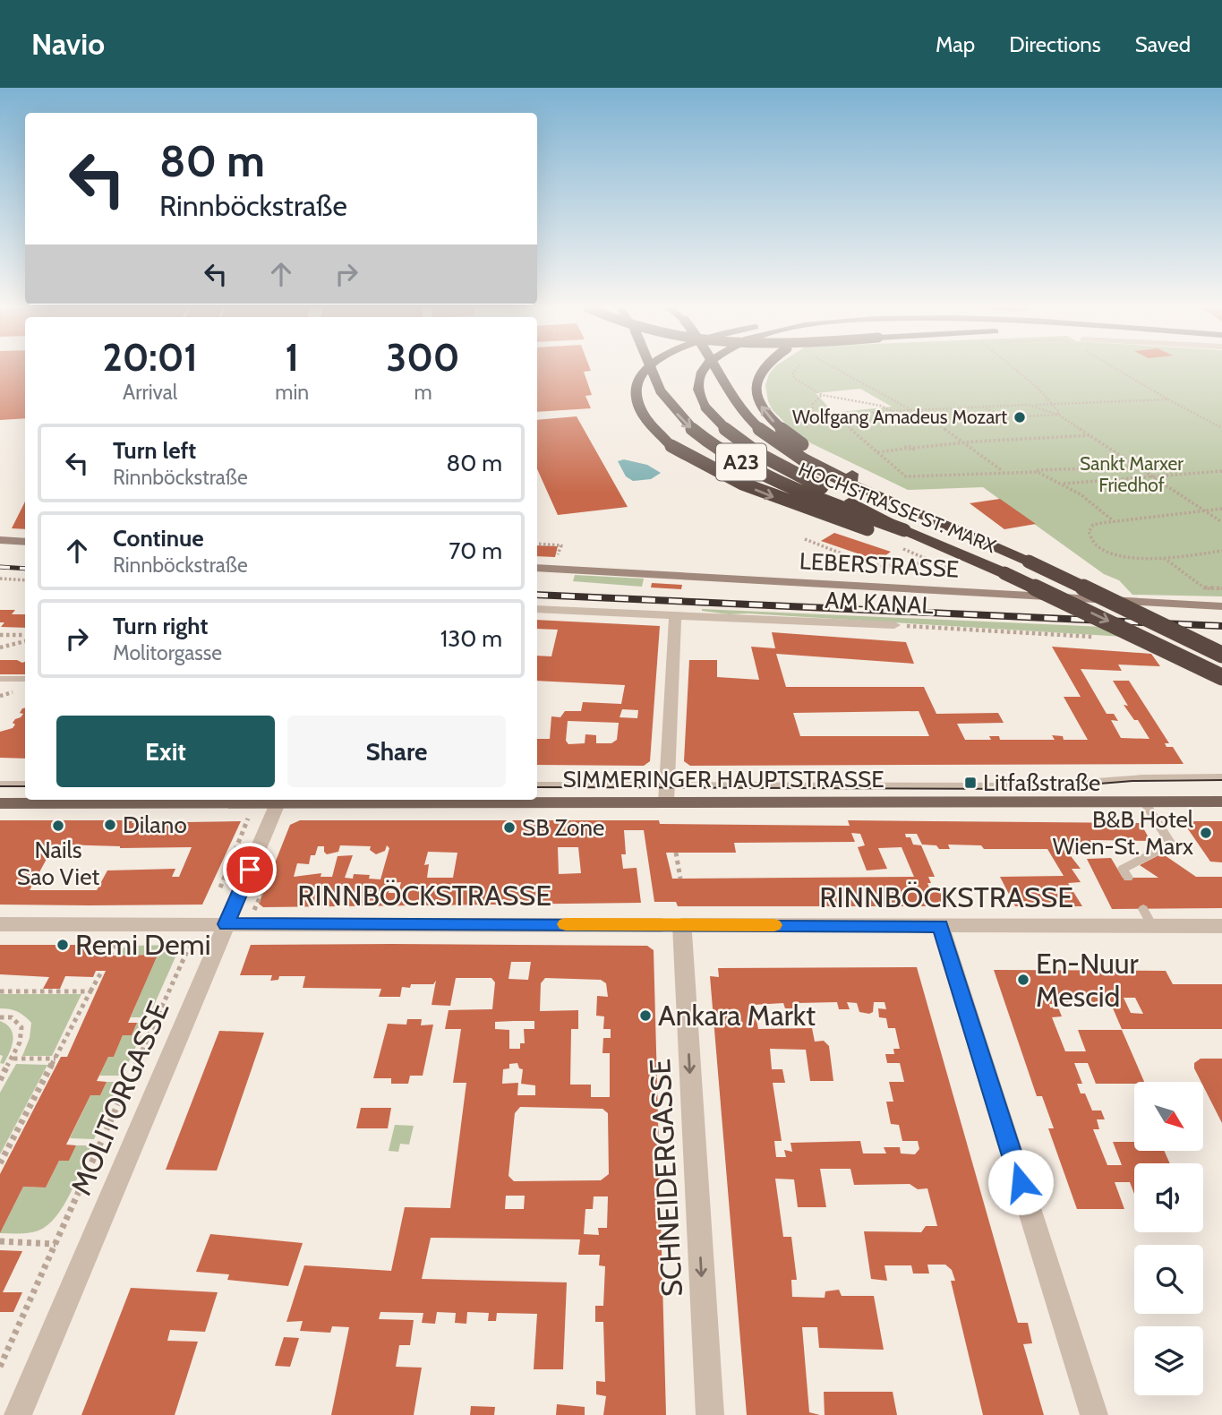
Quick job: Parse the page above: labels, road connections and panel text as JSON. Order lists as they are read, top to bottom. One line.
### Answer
{"streets":{"highway":["A23","HOCHSTRASSE ST. MARX"],"main road":["SIMMERINGER HAUPTSTRASSE"],"street":["LEBERSTRASSE","AM KANAL","RINNBÖCKSTRASSE","MOLITORGASSE","SCHNEIDERGASSE"]},"crossings":[["SIMMERINGER HAUPTSTRASSE","MOLITORGASSE"],["RINNBÖCKSTRASSE","MOLITORGASSE"],["RINNBÖCKSTRASSE","SCHNEIDERGASSE"]],"one_way":["SCHNEIDERGASSE"],"parks":["Sankt Marxer Friedhof"],"places":{"other":["Wolfgang Amadeus Mozart","Dilano","Nails Sao Viet","SB Zone","B&B Hotel Wien-St. Marx","Remi Demi","En-Nuur Mescid","Ankara Markt"],"transit":["Litfaßstraße"]},"north":"bottom right","page":{"header":"Navio","nav":["Map","Directions","Saved"],"turn":["80 m","Rinnböckstraße"],"eta":["20:01","Arrival","1","min","300","m"],"list":[{"name":"Turn left","note":"Rinnböckstraße","value":"80 m"},{"name":"Continue","note":"Rinnböckstraße","value":"70 m"},{"name":"Turn right","note":"Molitorgasse","value":"130 m"}],"buttons":["Exit","Share"]}}
